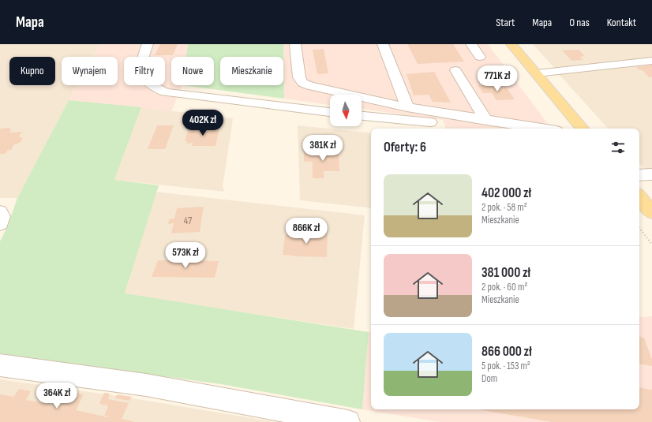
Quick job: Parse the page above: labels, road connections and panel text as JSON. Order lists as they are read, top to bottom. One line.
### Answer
{"house_numbers":["47"],"north":"bottom","page":{"header":"Mapa","nav":["Start","Mapa","O nas","Kontakt"],"chip":["Kupno","Wynajem","Filtry","Nowe","Mieszkanie"],"price":["771K zł","402K zł","381K zł","866K zł","573K zł","364K zł"],"heading":"Oferty: 6","list":[{"name":"402 000 zł","note":"2 pok. · 58 m² · Mieszkanie"},{"name":"381 000 zł","note":"2 pok. · 60 m² · Mieszkanie"},{"name":"866 000 zł","note":"5 pok. · 153 m² · Dom"}]}}
